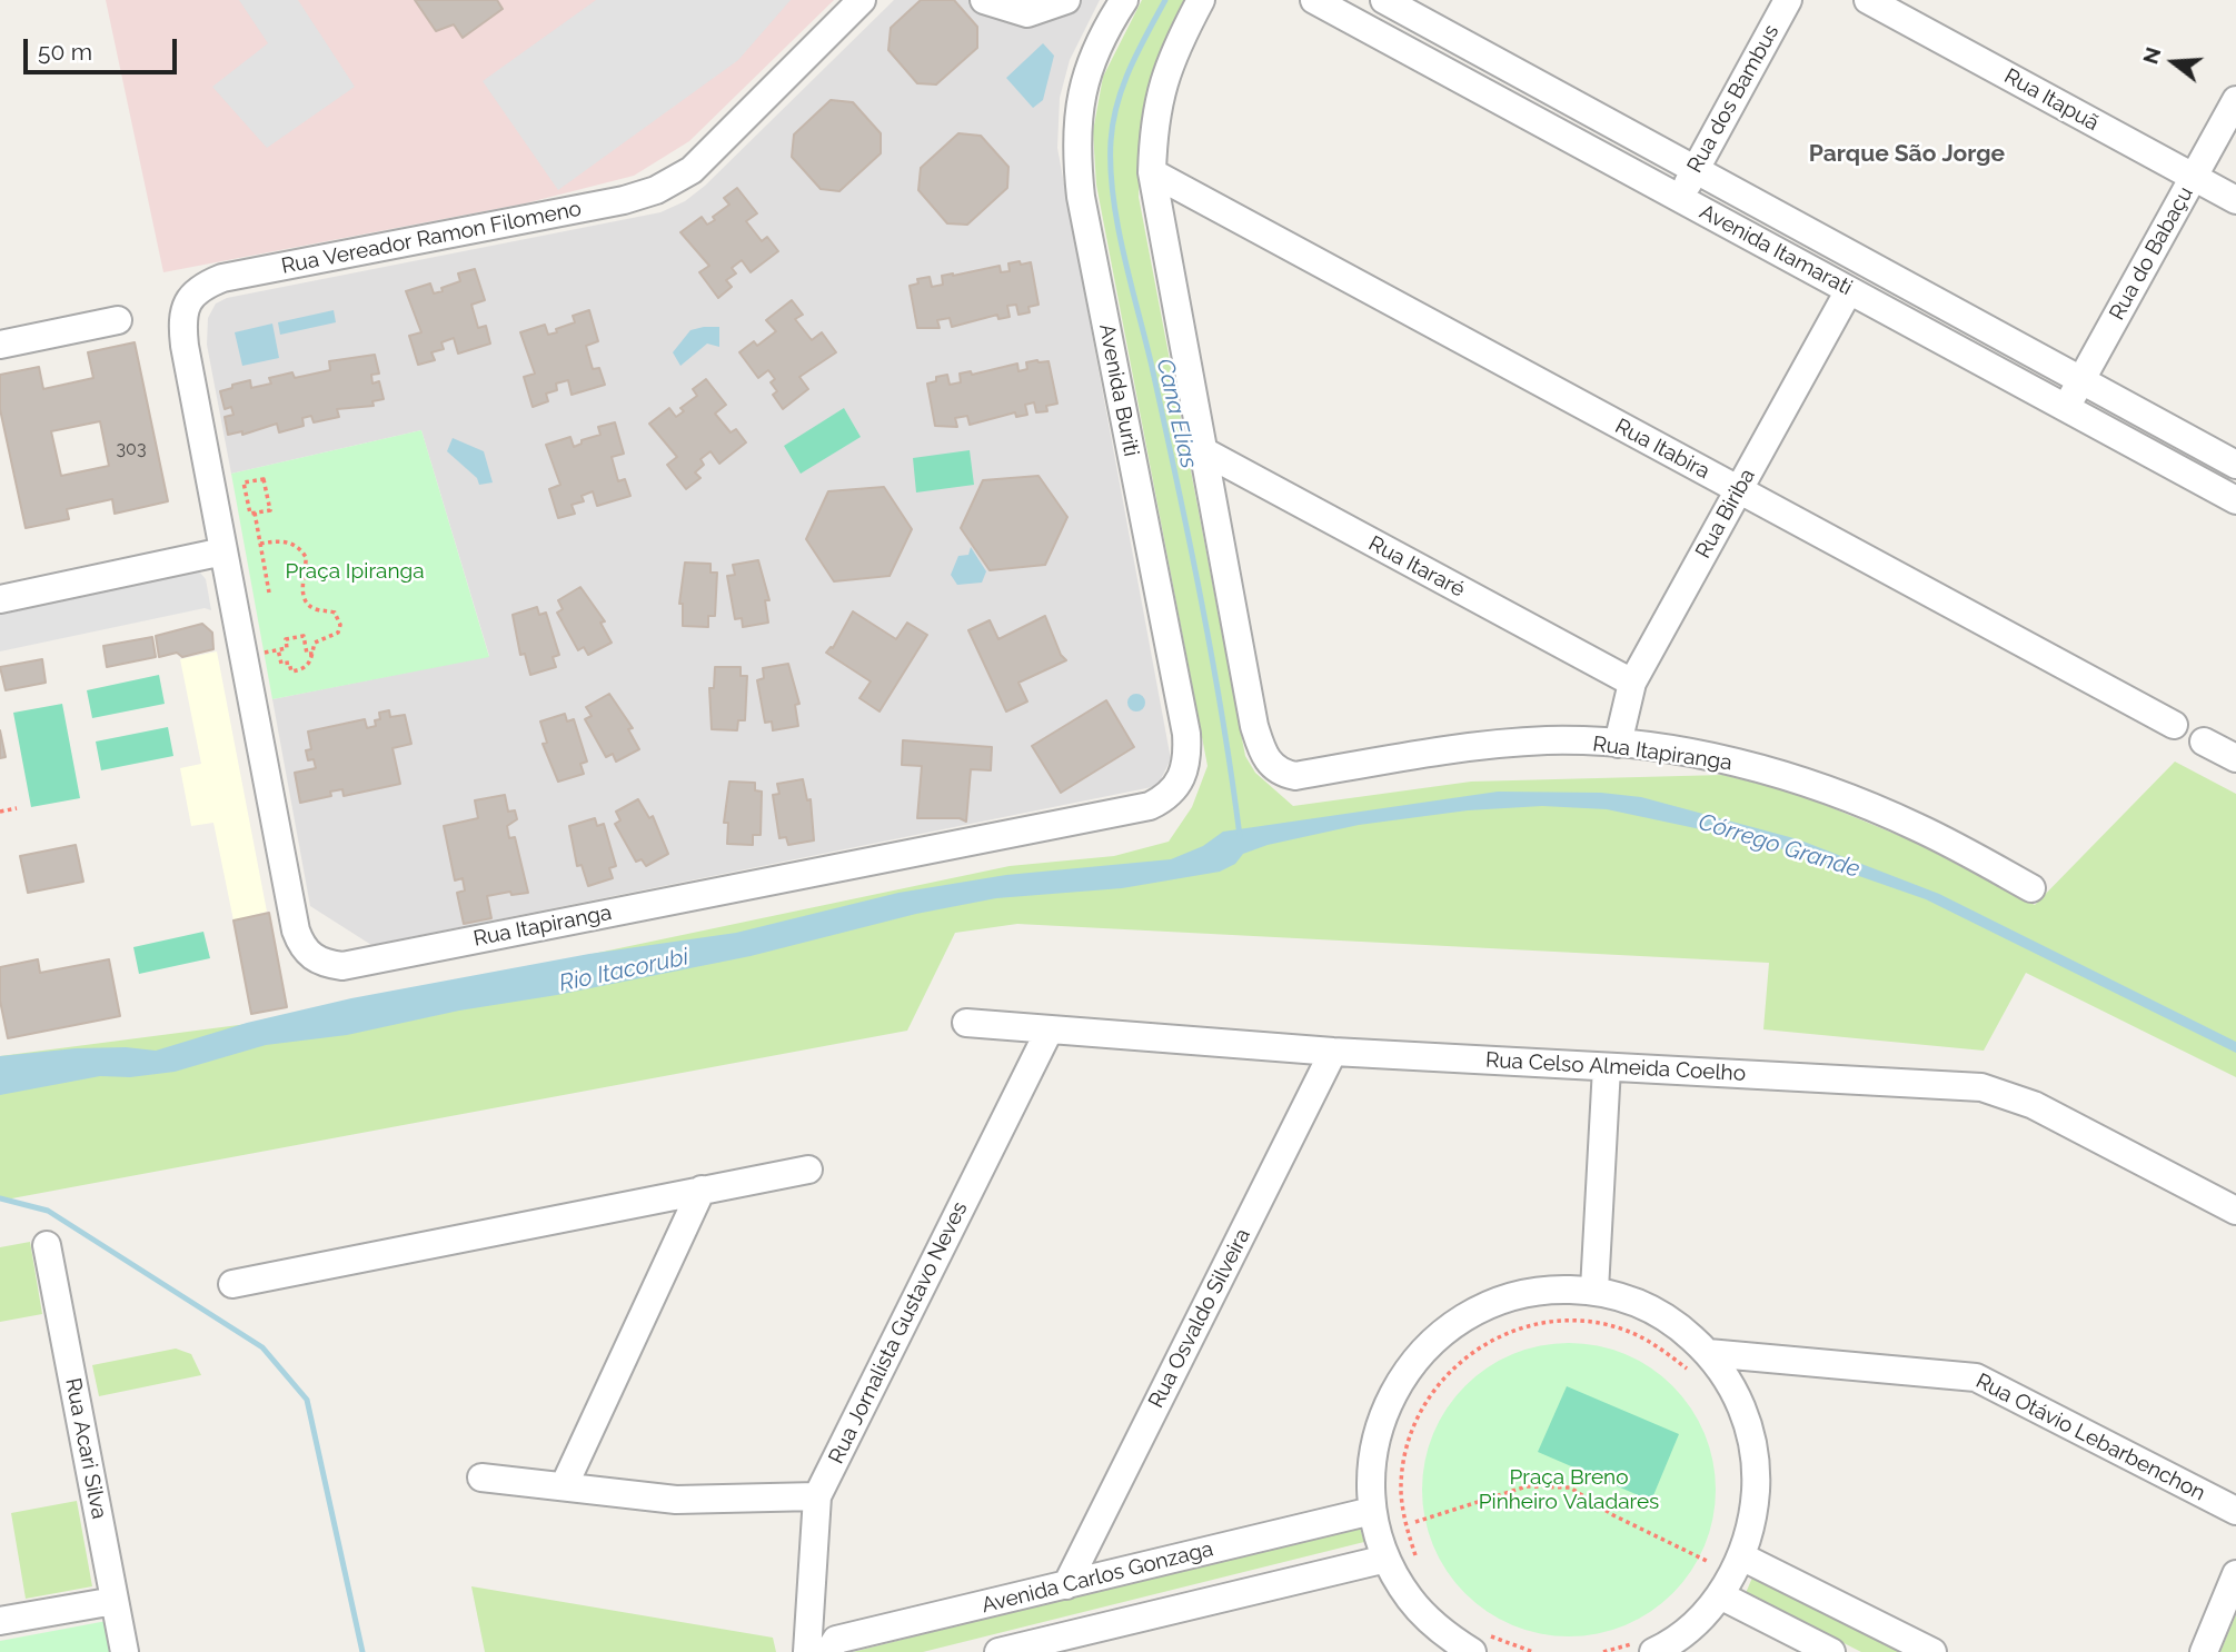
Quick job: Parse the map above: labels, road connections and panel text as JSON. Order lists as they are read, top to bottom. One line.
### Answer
{"streets":{"street":["Rua dos Bambus","Rua Itapuã","Rua Vereador Ramon Filomeno","Avenida Itamarati","Rua do Babaçu","Avenida Buriti","Rua Itabira","Rua Biriba","Rua Itararé","Rua Itapiranga","Rua Celso Almeida Coelho","Rua Osvaldo Silveira","Rua Jornalista Gustavo Neves","Rua Otávio Lebarbenchon","Rua Acari Silva","Avenida Carlos Gonzaga"]},"crossings":[["Rua dos Bambus","Avenida Itamarati"],["Rua Itapuã","Rua do Babaçu"],["Rua Vereador Ramon Filomeno","Rua Itapiranga"],["Avenida Itamarati","Rua do Babaçu"],["Avenida Itamarati","Rua Biriba"],["Avenida Buriti","Rua Itapiranga"],["Rua Itabira","Rua Biriba"],["Rua Biriba","Rua Itararé"],["Rua Biriba","Rua Itapiranga"],["Rua Itararé","Rua Itapiranga"],["Rua Celso Almeida Coelho","Rua Osvaldo Silveira"],["Rua Celso Almeida Coelho","Rua Jornalista Gustavo Neves"],["Rua Osvaldo Silveira","Avenida Carlos Gonzaga"]],"districts":["Parque São Jorge"],"water":["Cana Elias","Córrego Grande","Rio Itacorubi"],"parks":["Praça Ipiranga","Praça Breno Pinheiro Valadares"],"house_numbers":["303"],"scale_bar":"50 m","north":"left"}
